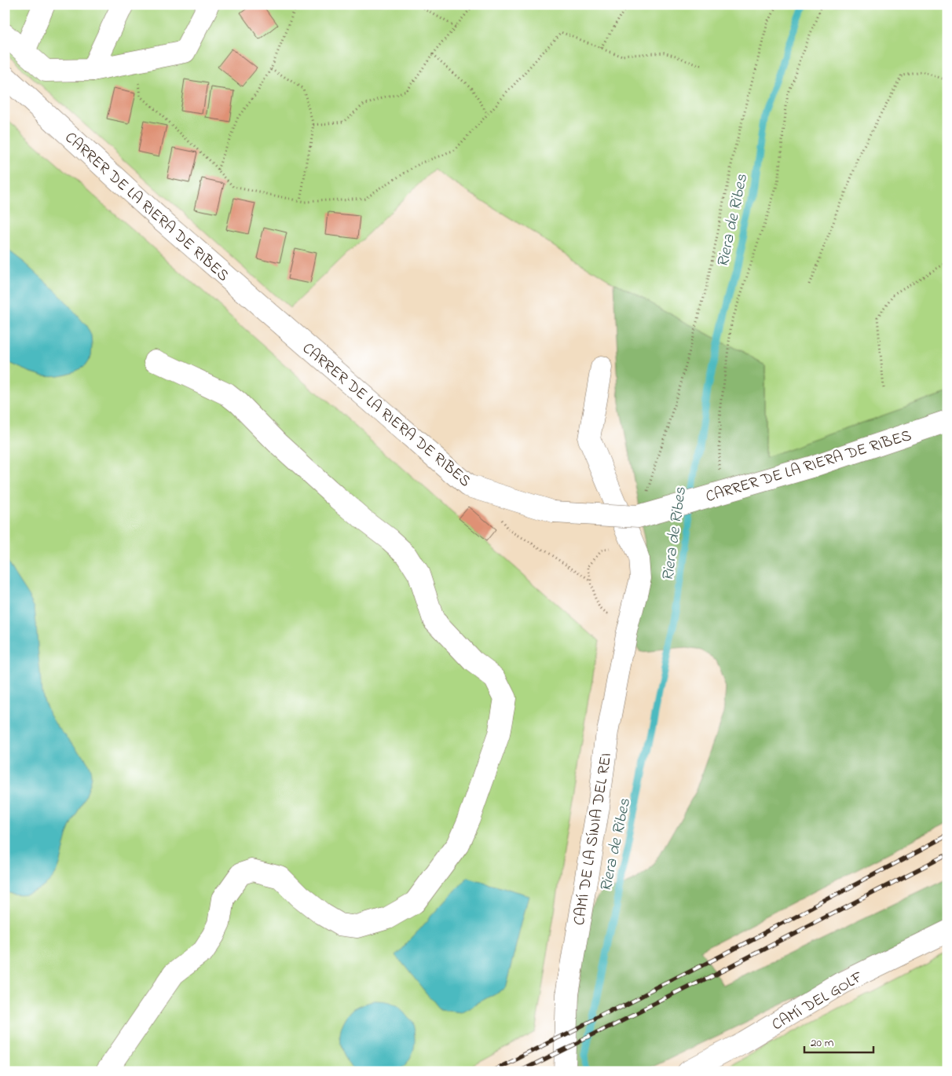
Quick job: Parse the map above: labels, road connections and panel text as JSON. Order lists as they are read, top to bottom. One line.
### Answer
{"streets":{"street":["CARRER DE LA RIERA DE RIBES","CAMÍ DE LA SÍNIA DEL REI","CAMÍ DEL GOLF"]},"water":["Riera de Ribes"],"scale_bar":"20 m"}
